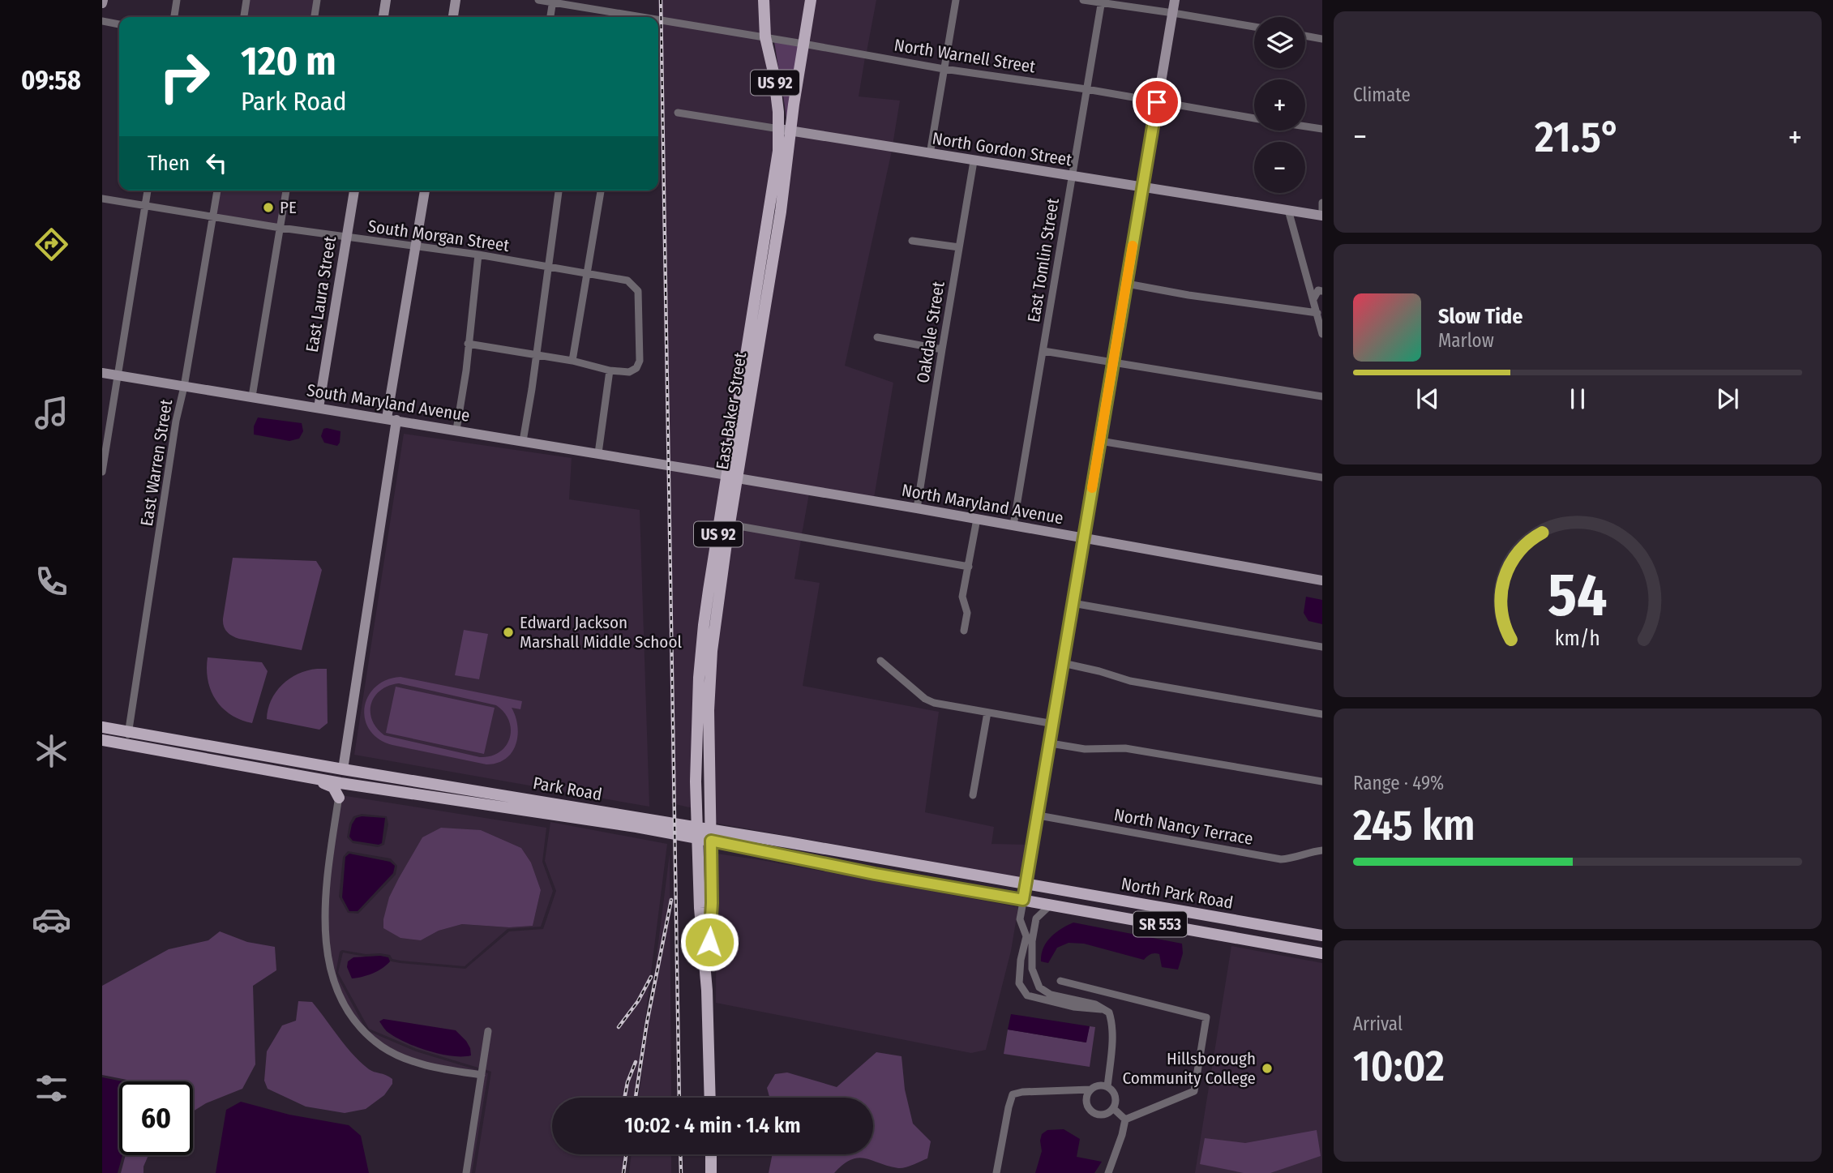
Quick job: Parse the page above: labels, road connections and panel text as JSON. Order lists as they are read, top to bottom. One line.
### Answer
{"streets":{"main road":["US 92","East Baker Street","Park Road","North Park Road","SR 553"],"street":["North Warnell Street","North Gordon Street","South Morgan Street","East Tomlin Street","East Laura Street","Oakdale Street","South Maryland Avenue","East Warren Street","North Maryland Avenue","North Nancy Terrace"]},"crossings":[["North Warnell Street","US 92"],["North Warnell Street","East Tomlin Street"],["North Warnell Street","East Baker Street"],["US 92","North Gordon Street"],["US 92","East Baker Street"],["US 92","Park Road"],["North Gordon Street","East Tomlin Street"],["North Gordon Street","Oakdale Street"],["North Gordon Street","East Baker Street"],["South Morgan Street","East Laura Street"],["South Morgan Street","East Warren Street"],["East Tomlin Street","North Maryland Avenue"],["East Laura Street","South Maryland Avenue"],["Oakdale Street","North Maryland Avenue"],["South Maryland Avenue","East Warren Street"],["South Maryland Avenue","North Maryland Avenue"],["East Baker Street","North Maryland Avenue"],["East Baker Street","Park Road"],["East Warren Street","Park Road"],["Park Road","North Park Road"]],"places":["PE","Edward Jackson Marshall Middle School","Hillsborough Community College"],"page":{"tabs":"09:58","tile":["Climate",["Range · 49%","245 km"],["Arrival","10:02"]],"map_buttons":["+","−"],"turn":["120 m","Park Road"],"heat":["−","21.5°","+"],"then":"Then","song":["Slow Tide","Marlow"],"limit":"60","trip":"10:02 · 4 min · 1.4 km","gauge":["54","km/h"]}}
